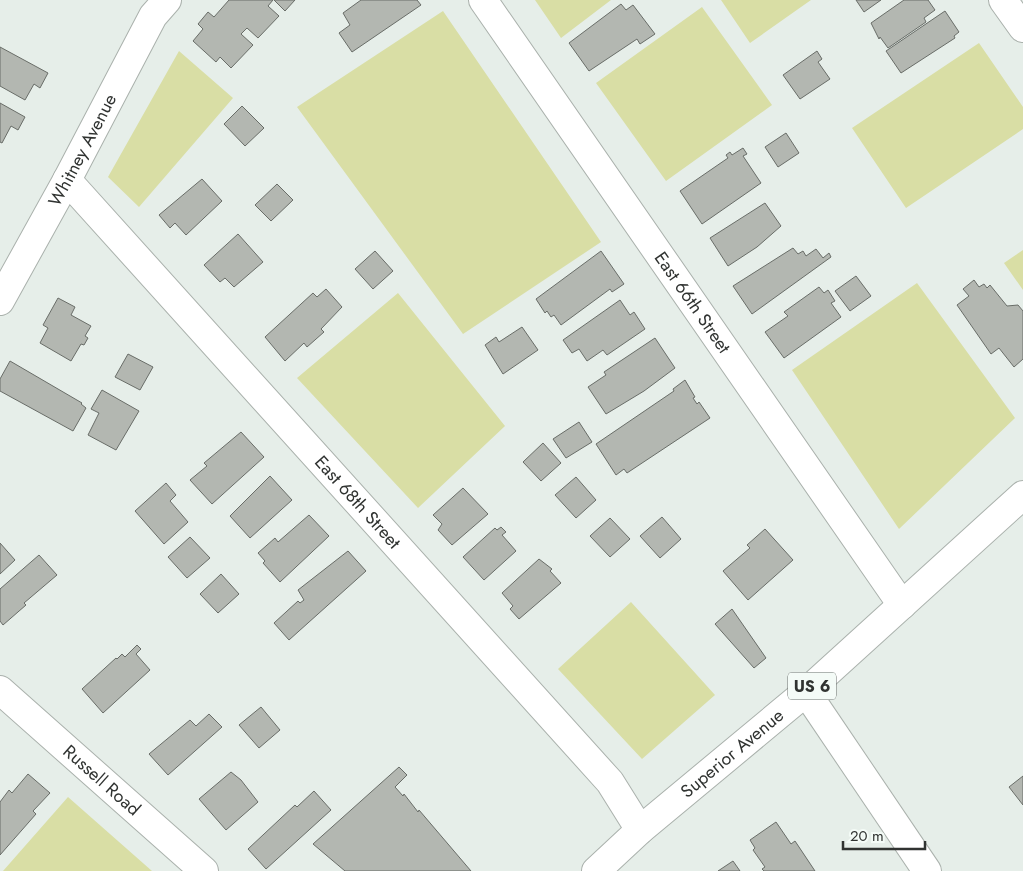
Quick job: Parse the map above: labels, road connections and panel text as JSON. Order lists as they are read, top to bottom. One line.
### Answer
{"streets":{"street":["Whitney Avenue","East 66th Street","East 68th Street","US 6","Superior Avenue","Russell Road"]},"crossings":[["Whitney Avenue","East 68th Street"],["East 66th Street","Superior Avenue"],["East 68th Street","Superior Avenue"]],"scale_bar":"20 m"}
